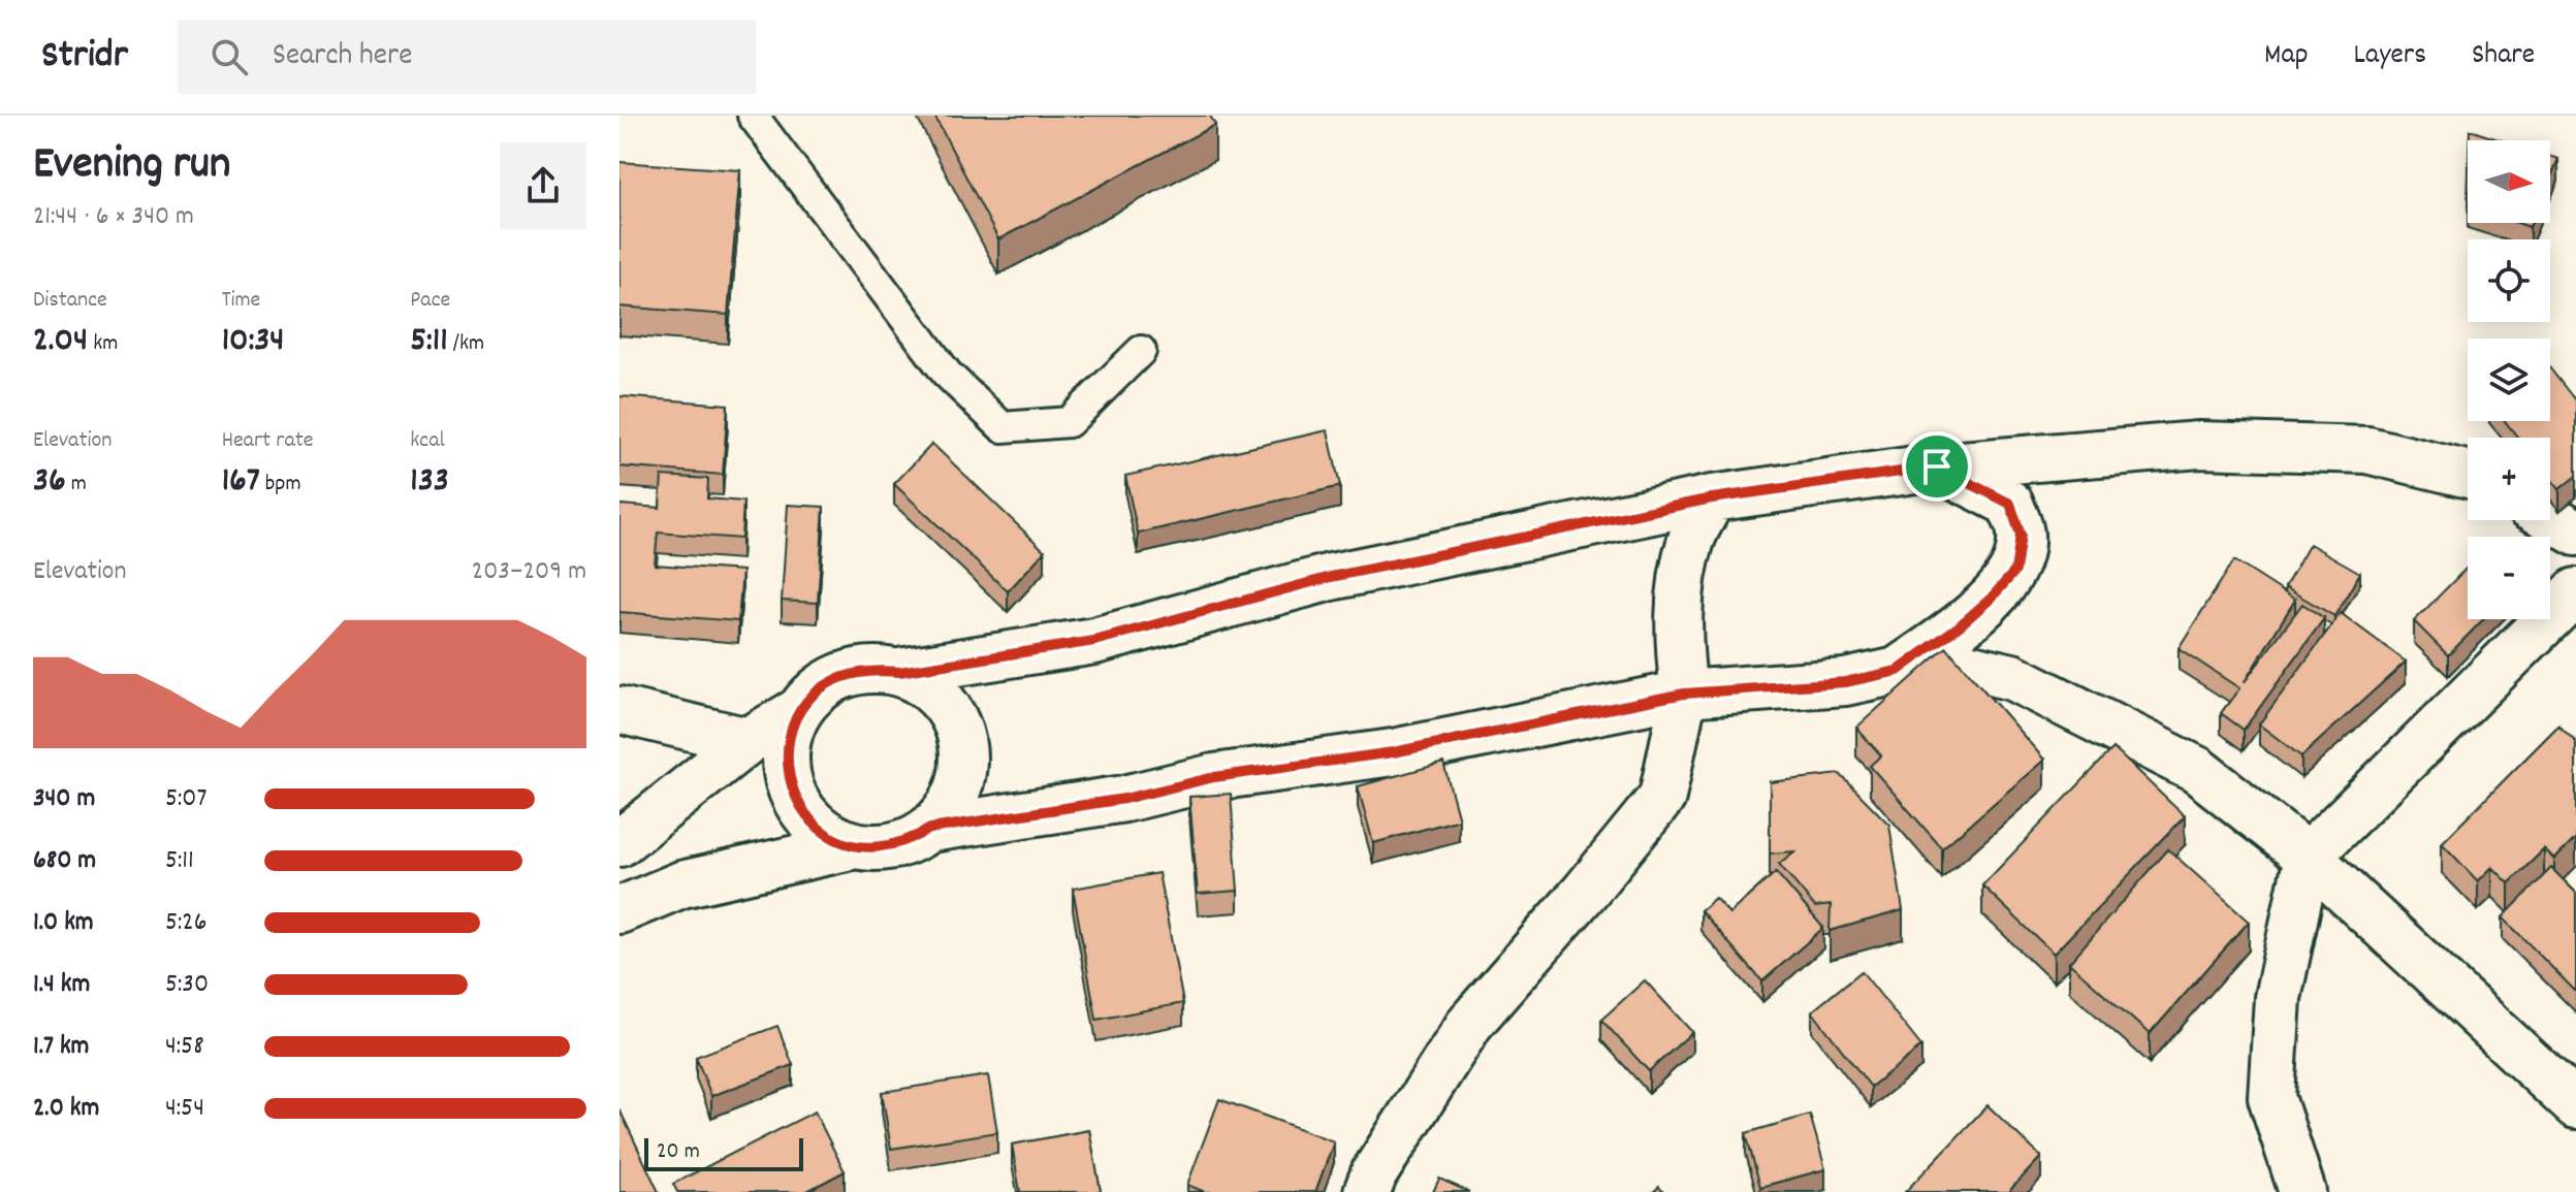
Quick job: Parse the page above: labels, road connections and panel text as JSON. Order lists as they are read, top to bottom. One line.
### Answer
{"scale_bar":"20 m","north":"right","page":{"header":"Stridr","search":"Search here","nav":["Map","Layers","Share"],"heading":["Evening run","21:44 · 6 × 340 m"],"map_buttons":["+","−"],"stats":[["Distance","2.04 km"],["Time","10:34"],["Pace","5:11 /km"],["Elevation","36 m"],["Heart rate","167 bpm"],["kcal","133"]],"chart":["Elevation","203–209 m"],"list":[{"name":"340 m","note":"5:07"},{"name":"680 m","note":"5:11"},{"name":"1.0 km","note":"5:26"},{"name":"1.4 km","note":"5:30"},{"name":"1.7 km","note":"4:58"},{"name":"2.0 km","note":"4:54"}],"scale":"20 m"}}
